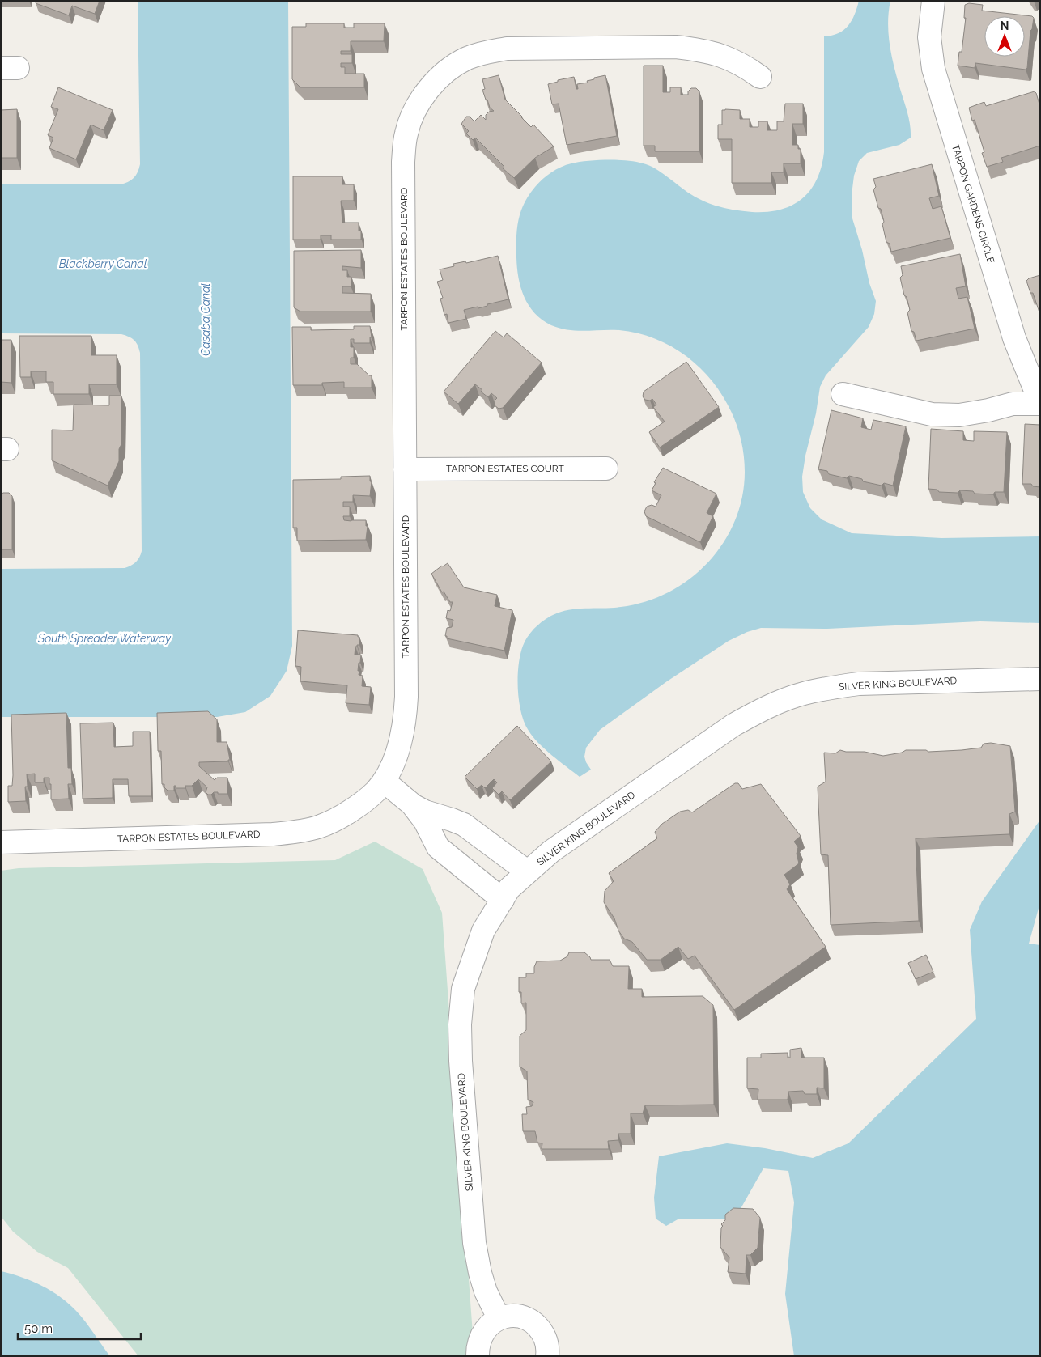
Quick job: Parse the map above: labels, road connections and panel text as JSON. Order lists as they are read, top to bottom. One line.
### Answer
{"streets":{"street":["TARPON GARDENS CIRCLE","TARPON ESTATES BOULEVARD","TARPON ESTATES COURT","SILVER KING BOULEVARD"]},"crossings":[["TARPON ESTATES BOULEVARD","TARPON ESTATES COURT"]],"water":["Blackberry Canal","Casaba Canal","South Spreader Waterway"],"scale_bar":"50 m","north":"top"}
